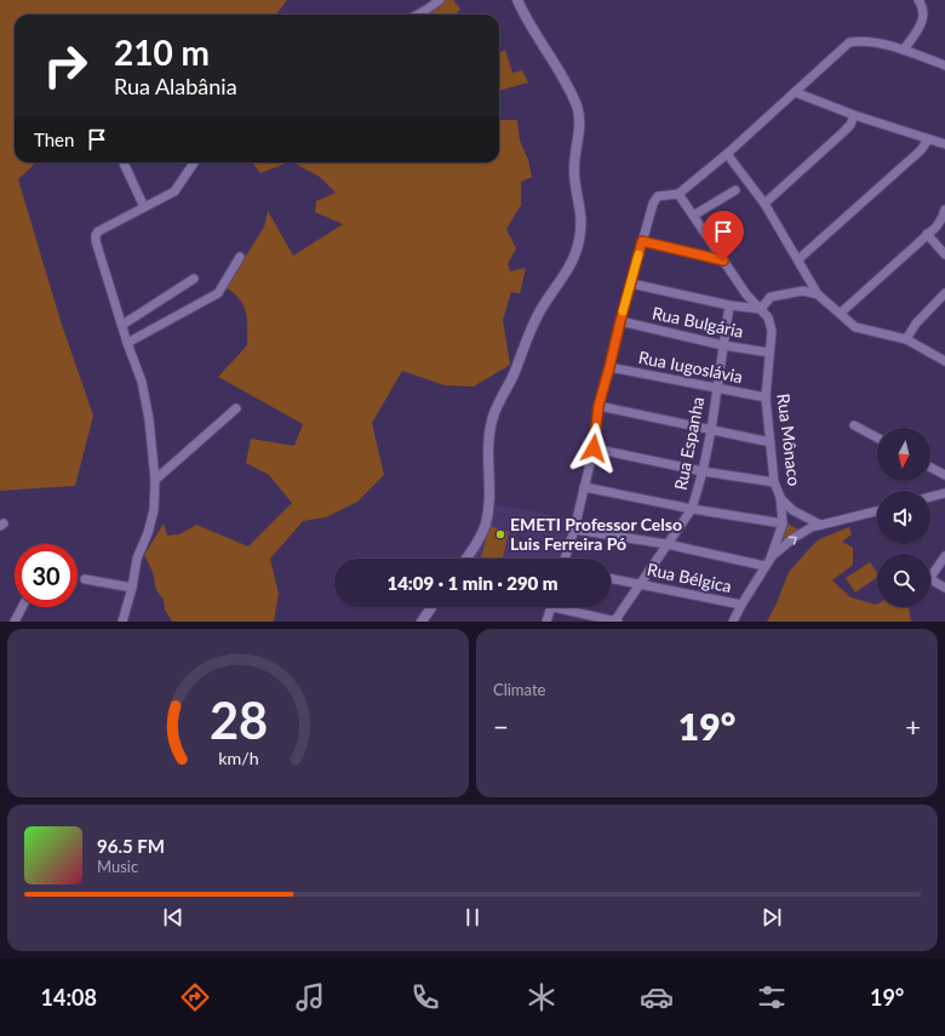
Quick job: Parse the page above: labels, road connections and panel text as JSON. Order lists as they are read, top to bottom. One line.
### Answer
{"streets":{"street":["Rua Bulgária","Rua Iugoslávia","Rua Mônaco","Rua Espanha","Rua Bélgica"]},"crossings":[["Rua Bulgária","Rua Mônaco"],["Rua Bulgária","Rua Espanha"],["Rua Iugoslávia","Rua Mônaco"],["Rua Iugoslávia","Rua Espanha"],["Rua Mônaco","Rua Bélgica"],["Rua Espanha","Rua Bélgica"]],"places":["EMETI Professor Celso Luis Ferreira Pó"],"north":"bottom","page":{"turn":["210 m","Rua Alabânia"],"then":"Then","limit":"30","trip":"14:09 · 1 min · 290 m","tile":"Climate","heat":["−","19°","+"],"song":["96.5 FM","Music"],"tabs":["14:08","19°"],"gauge":["28","km/h"]}}
